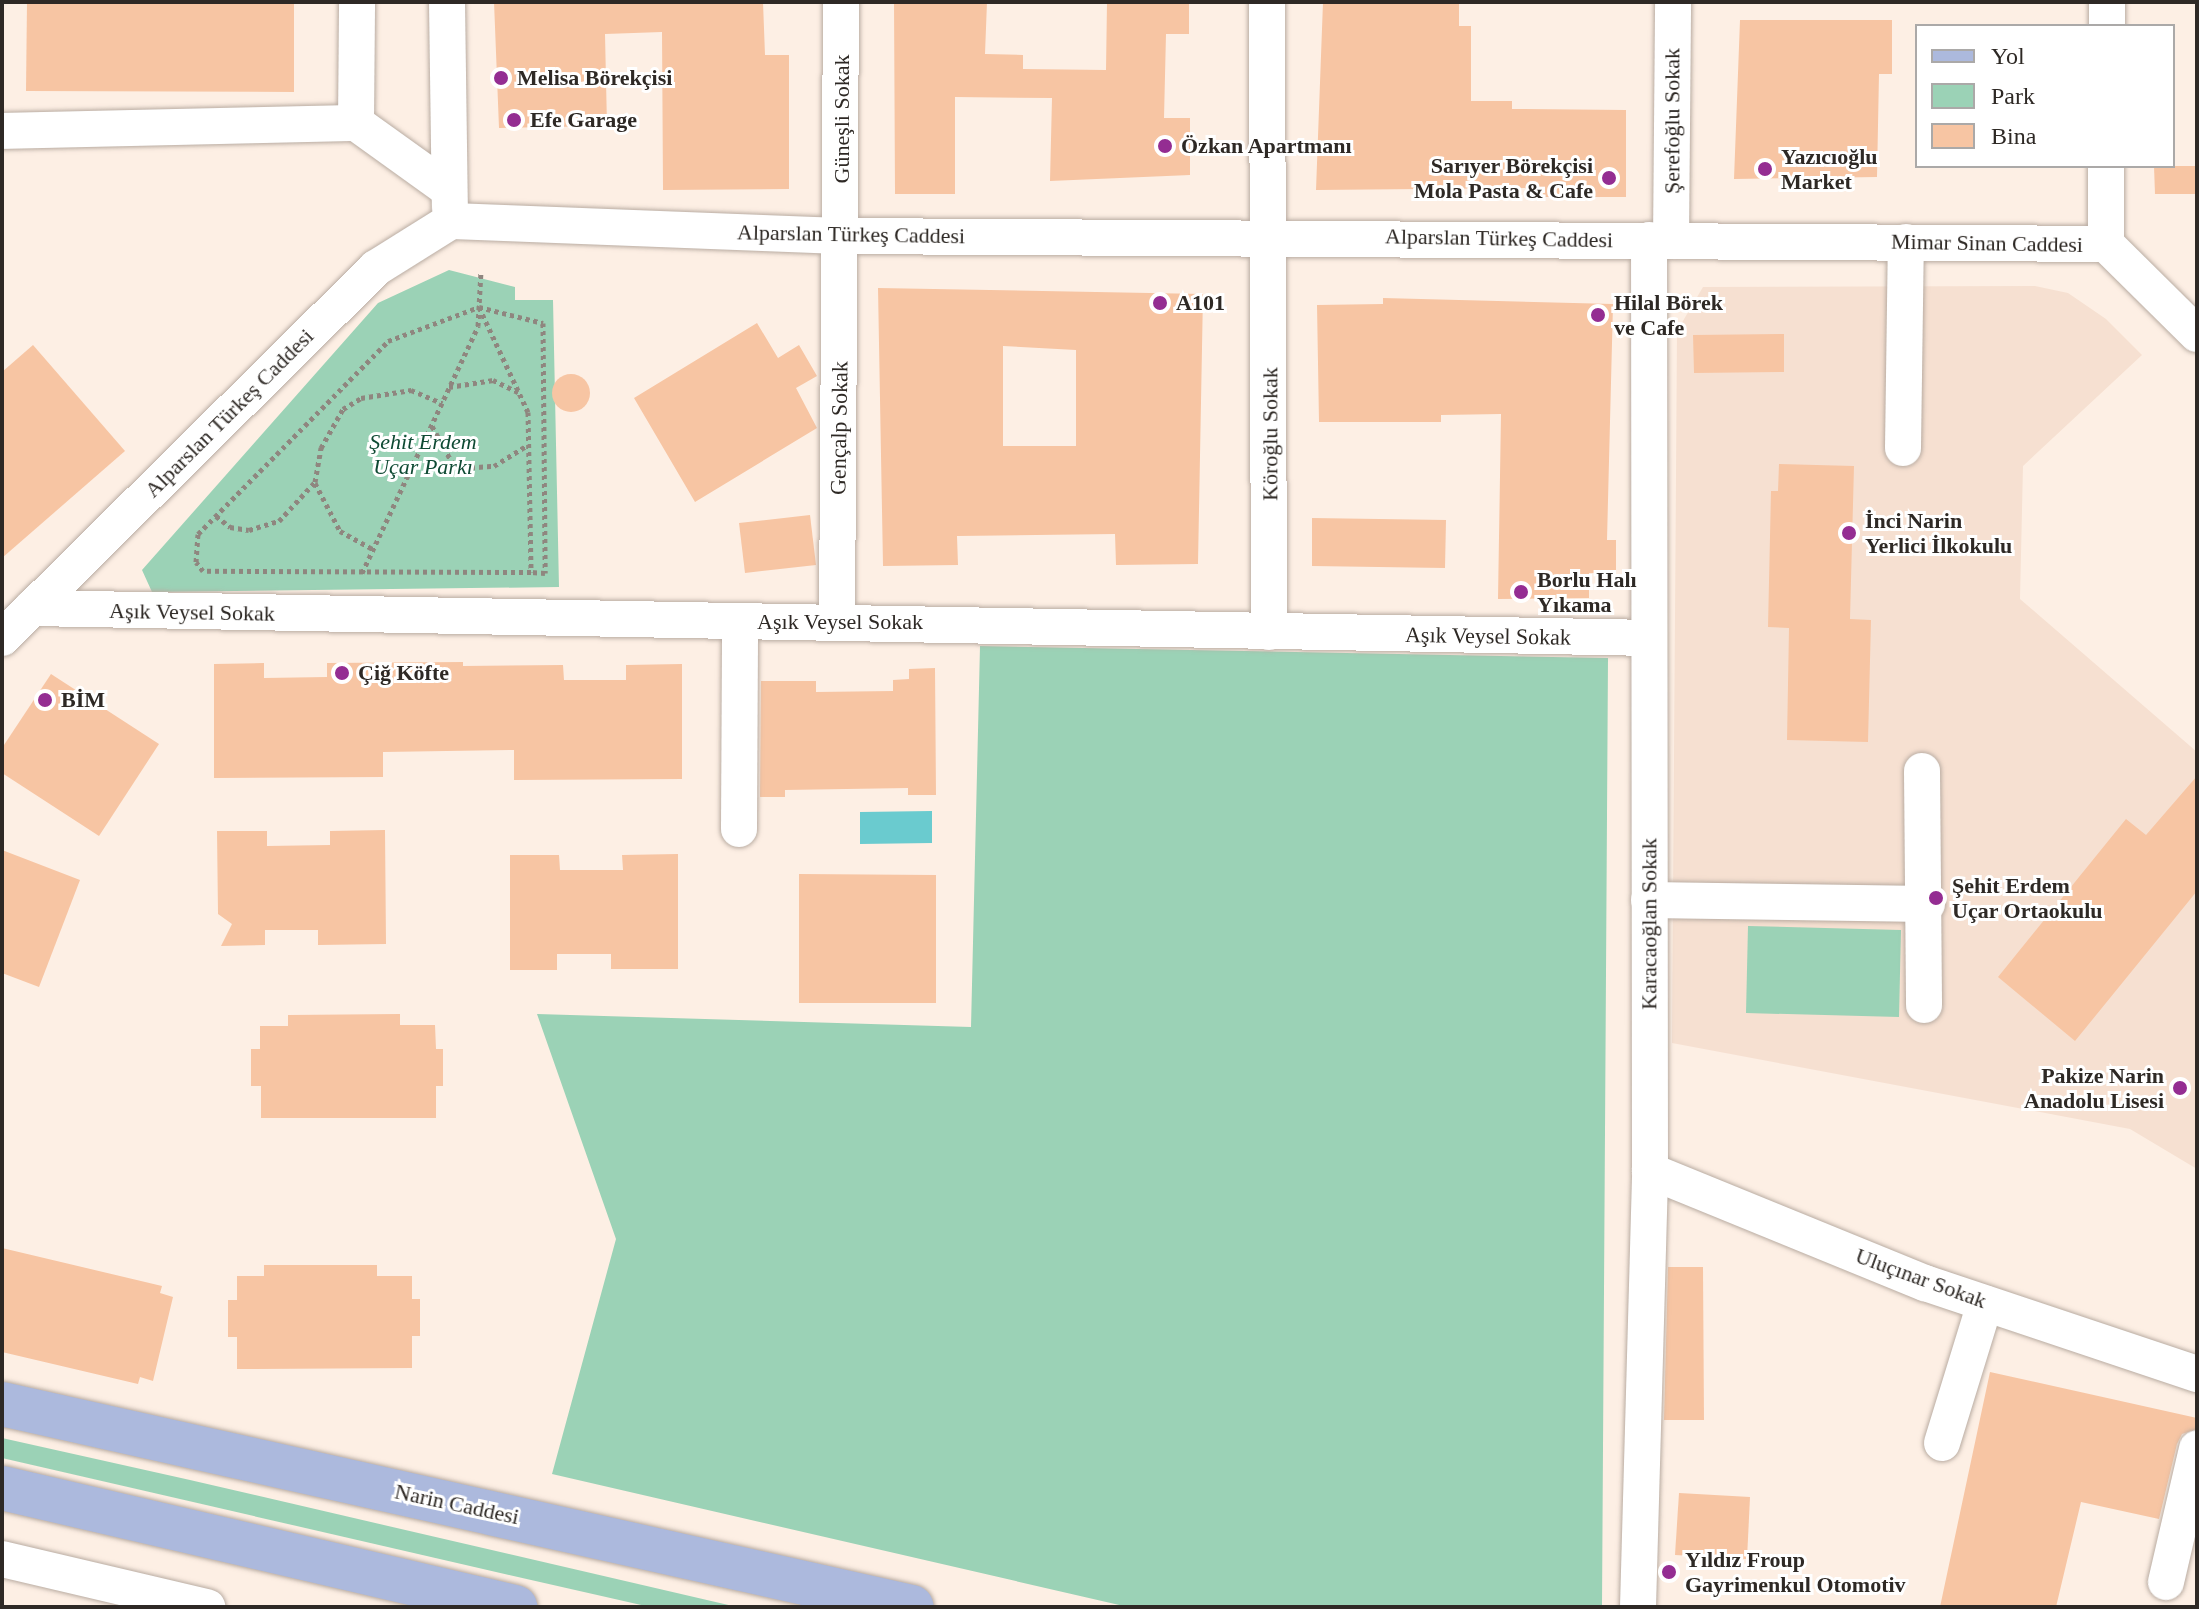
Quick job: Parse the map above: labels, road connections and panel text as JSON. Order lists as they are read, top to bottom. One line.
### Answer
{"streets":{"main road":["Narin Caddesi"],"street":["Güneşli Sokak","Şerefoğlu Sokak","Alparslan Türkeş Caddesi","Mimar Sinan Caddesi","Gençalp Sokak","Köroğlu Sokak","Aşık Veysel Sokak","Karacaoğlan Sokak","Uluçınar Sokak"]},"crossings":[["Güneşli Sokak","Alparslan Türkeş Caddesi"],["Güneşli Sokak","Gençalp Sokak"],["Şerefoğlu Sokak","Alparslan Türkeş Caddesi"],["Şerefoğlu Sokak","Karacaoğlan Sokak"],["Alparslan Türkeş Caddesi","Mimar Sinan Caddesi"],["Alparslan Türkeş Caddesi","Gençalp Sokak"],["Alparslan Türkeş Caddesi","Köroğlu Sokak"],["Alparslan Türkeş Caddesi","Aşık Veysel Sokak"],["Alparslan Türkeş Caddesi","Karacaoğlan Sokak"],["Gençalp Sokak","Aşık Veysel Sokak"],["Köroğlu Sokak","Aşık Veysel Sokak"],["Aşık Veysel Sokak","Karacaoğlan Sokak"],["Karacaoğlan Sokak","Uluçınar Sokak"]],"parks":["Şehit Erdem Uçar Parkı"],"places":["Melisa Börekçisi","Efe Garage","Özkan Apartmanı","Yazıcıoğlu Market","Sarıyer Börekçisi Mola Pasta & Cafe","A101","Hilal Börek ve Cafe","İnci Narin Yerlici İlkokulu","Borlu Halı Yıkama","Çiğ Köfte","BİM","Şehit Erdem Uçar Ortaokulu","Pakize Narin Anadolu Lisesi","Yıldız Froup Gayrimenkul Otomotiv"],"legend":["Yol","Park","Bina"]}
